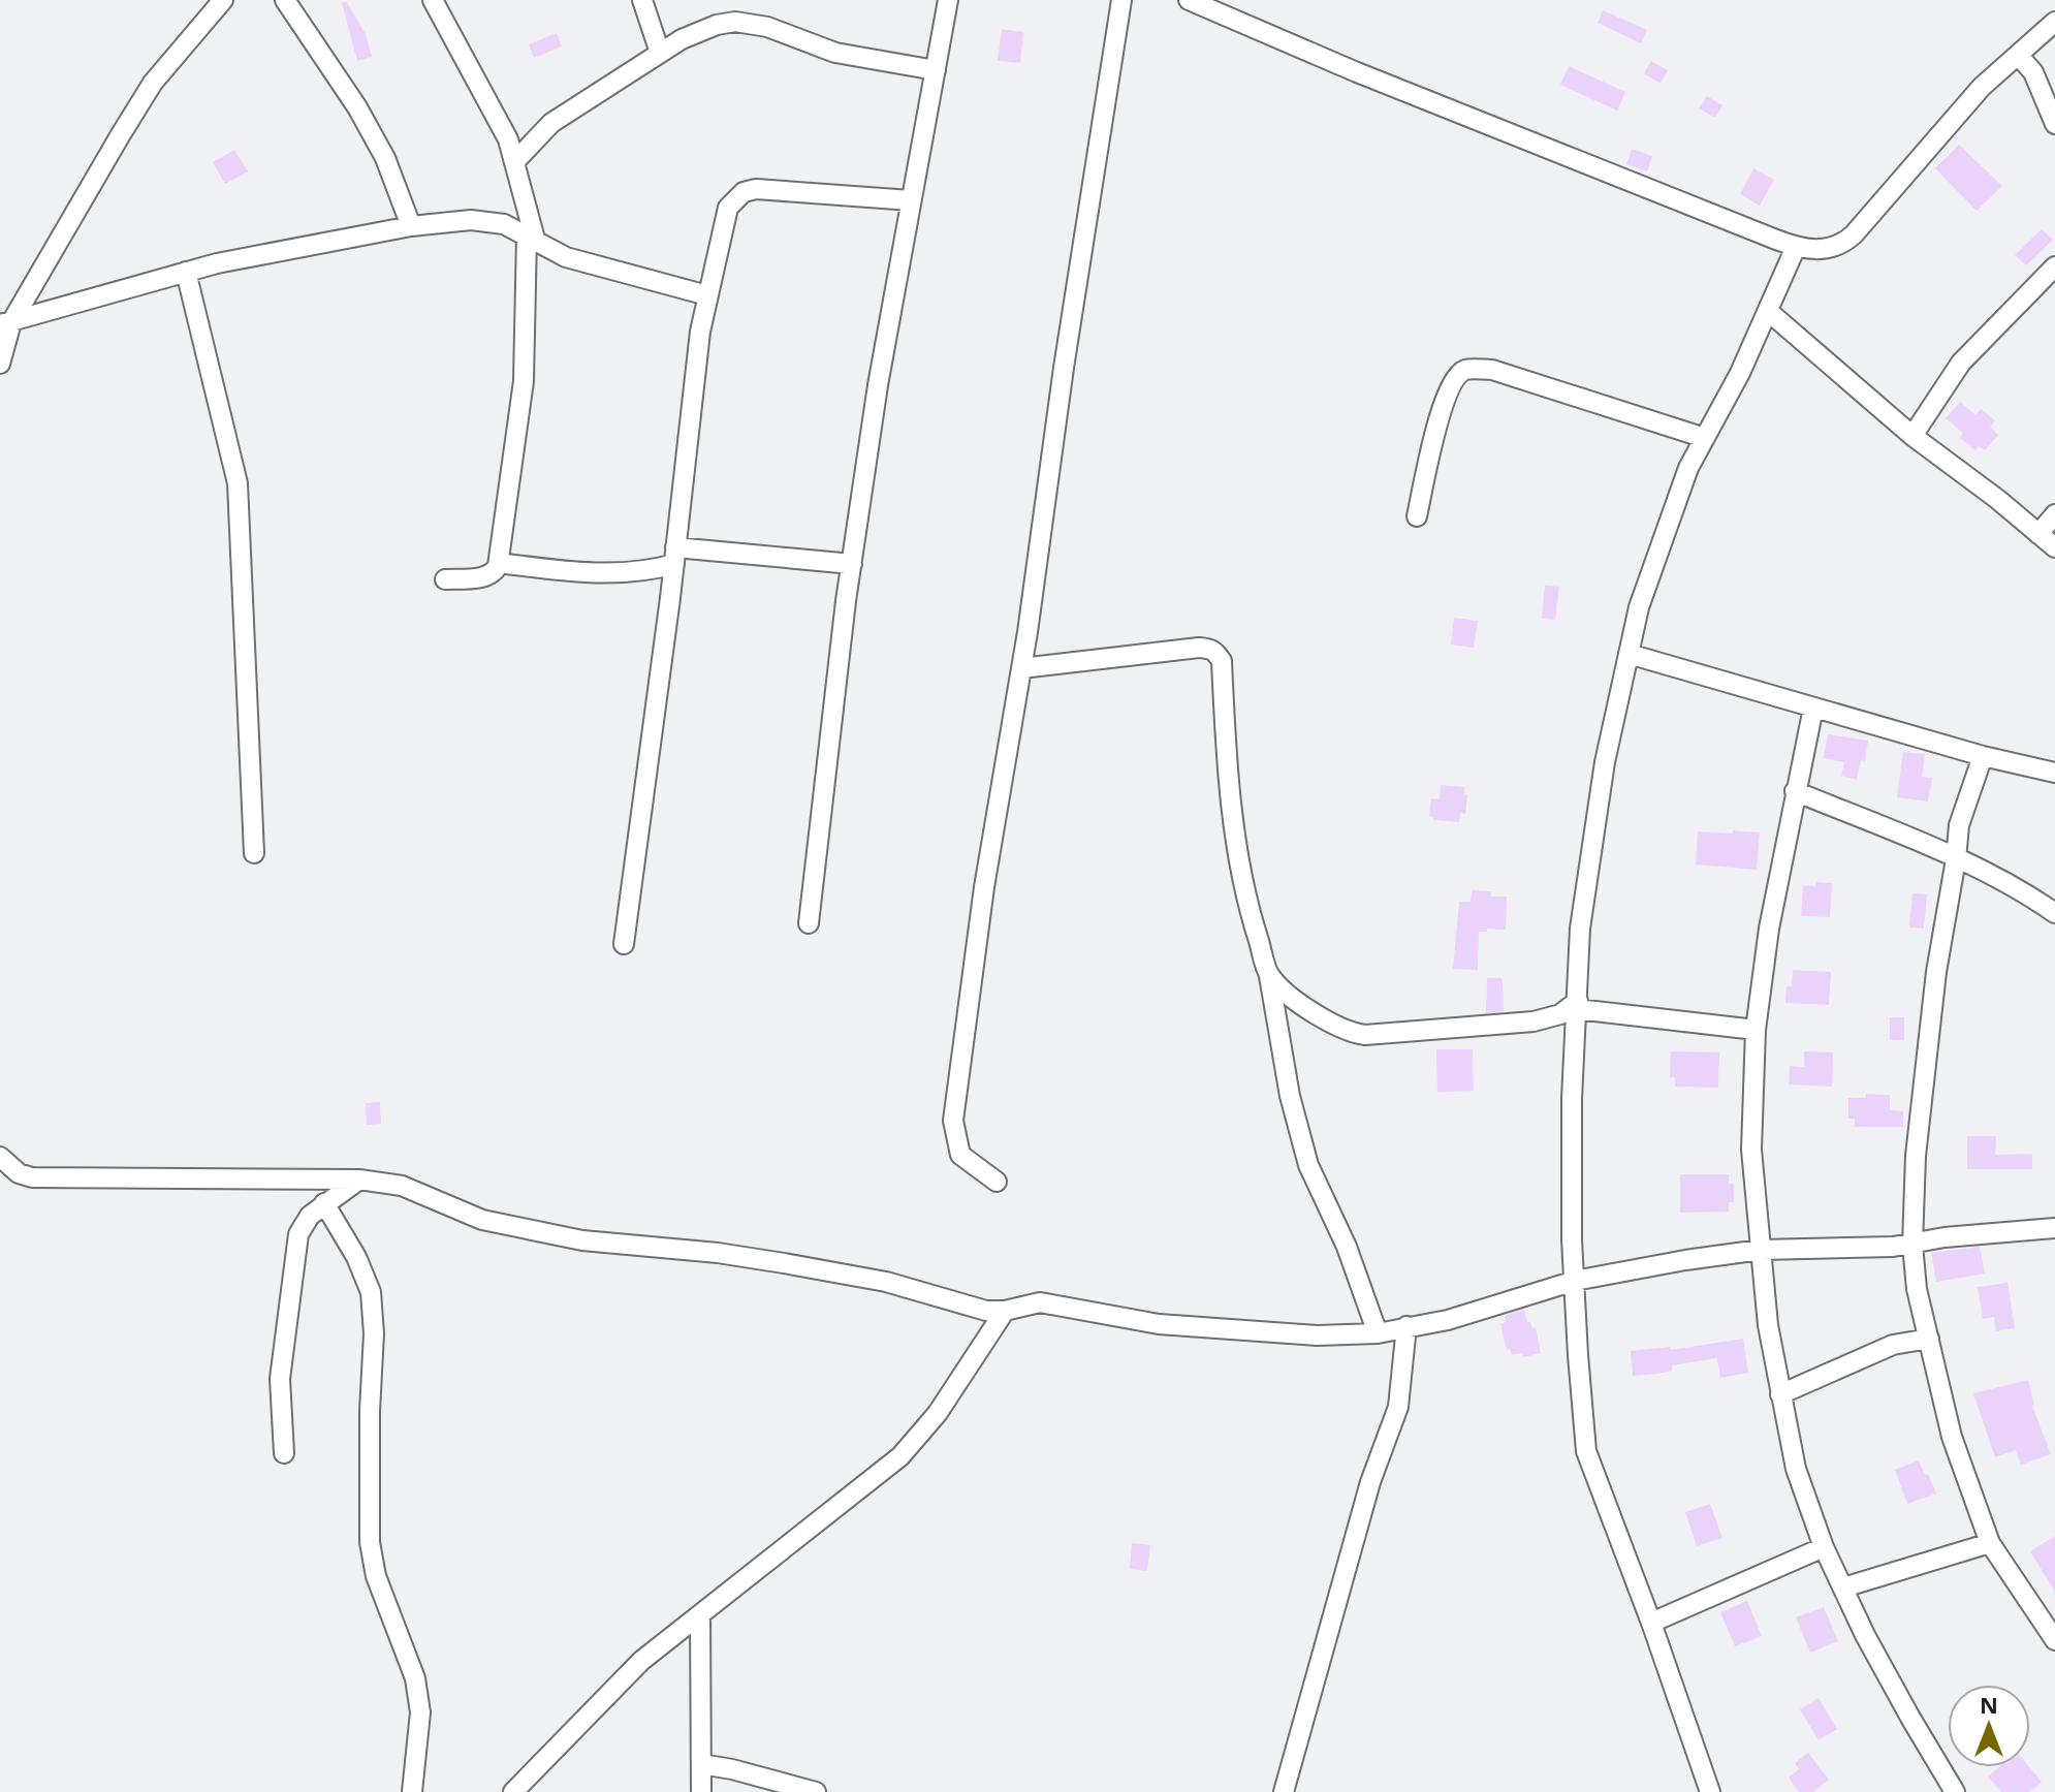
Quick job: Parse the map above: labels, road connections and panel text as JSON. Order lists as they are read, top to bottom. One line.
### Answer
{"north":"top"}
